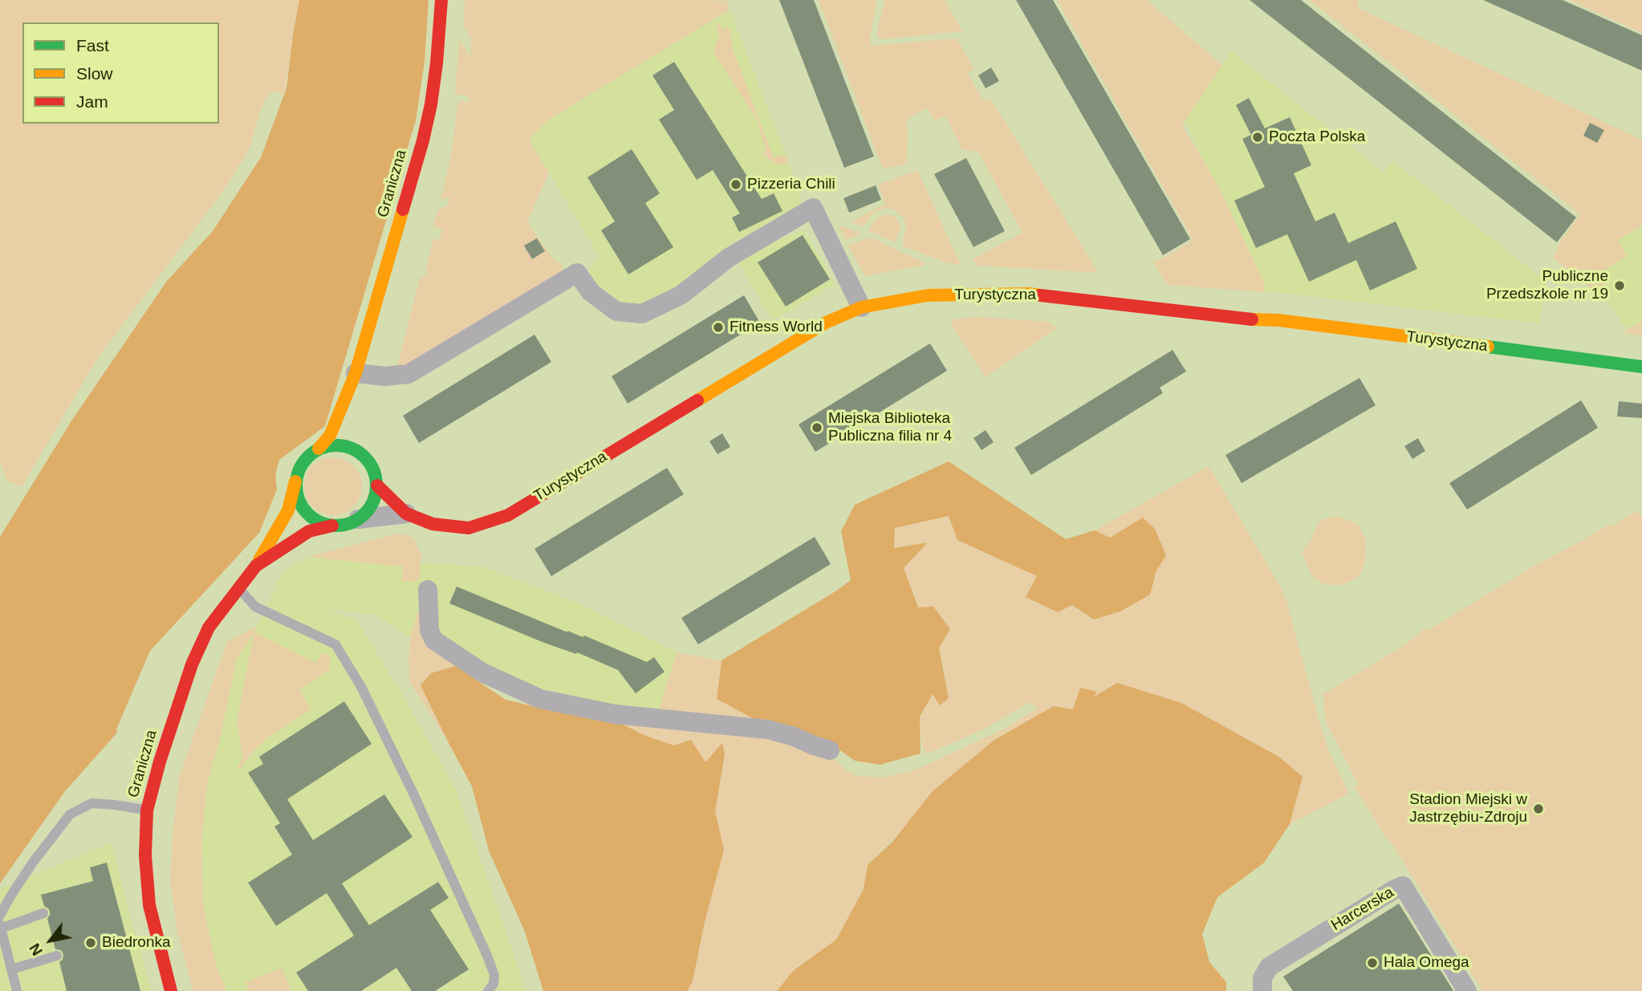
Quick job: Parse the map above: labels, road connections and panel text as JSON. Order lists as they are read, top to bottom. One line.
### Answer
{"streets":{"street":["Graniczna","Turystyczna","Harcerska"]},"crossings":[["Graniczna","Turystyczna"]],"places":["Poczta Polska","Pizzeria Chili","Publiczne Przedszkole nr 19","Fitness World","Miejska Biblioteka Publiczna filia nr 4","Stadion Miejski w Jastrzębiu-Zdroju","Biedronka","Hala Omega"],"legend":["Fast","Slow","Jam"],"north":"bottom left"}
